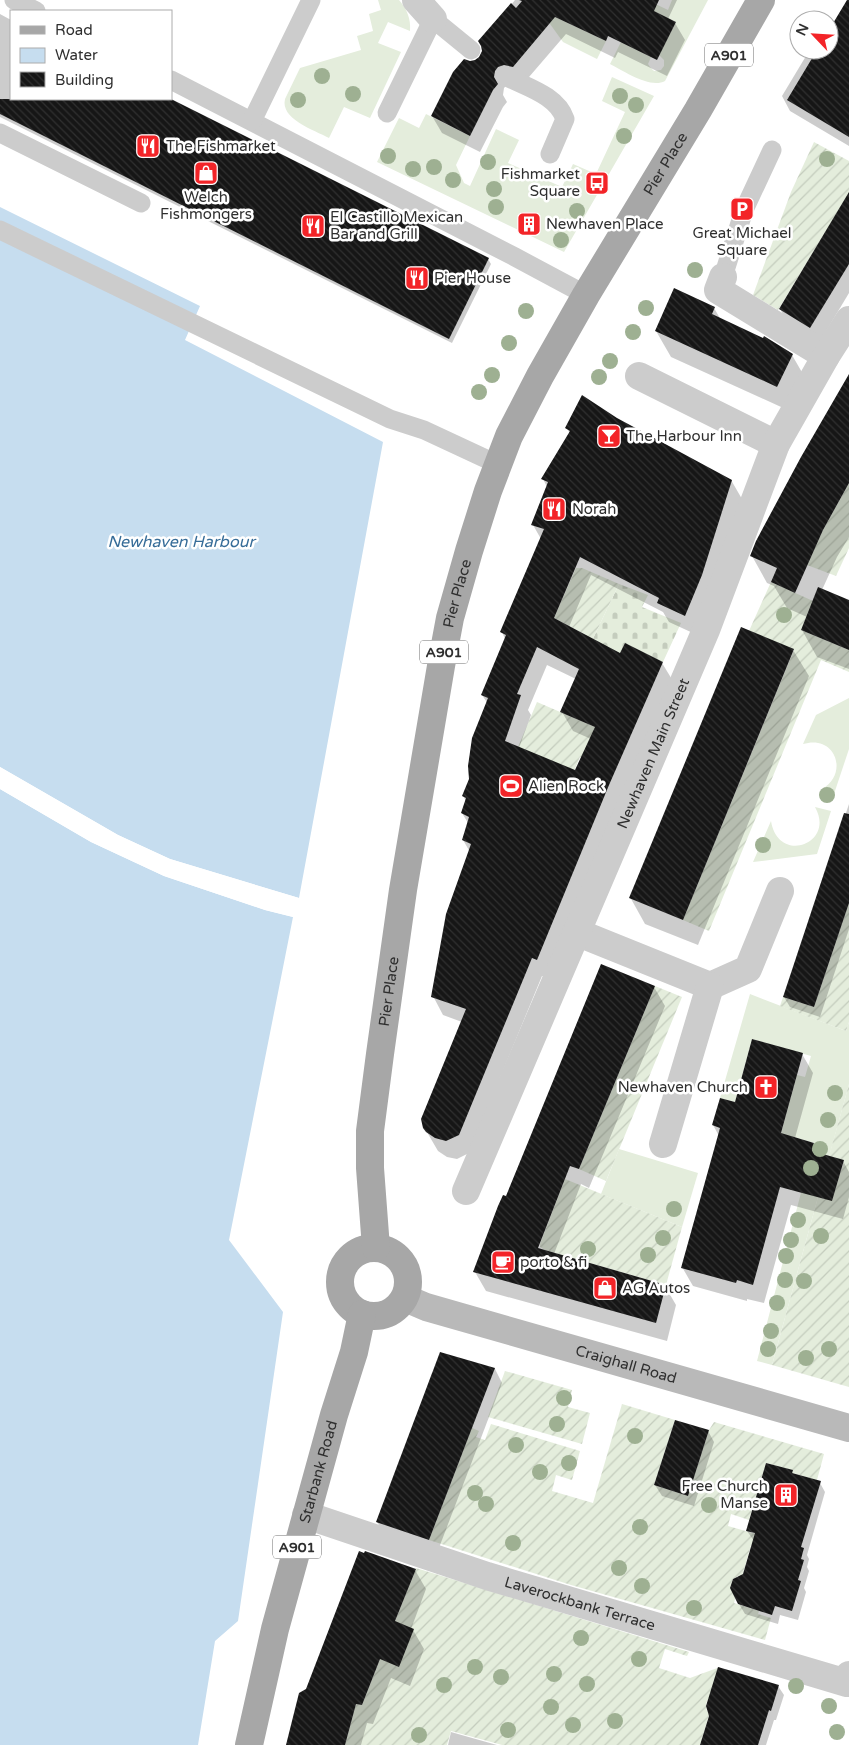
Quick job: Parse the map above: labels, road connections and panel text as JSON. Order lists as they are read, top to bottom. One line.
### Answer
{"streets":{"main road":["A901","Pier Place","Starbank Road"],"street":["Newhaven Main Street","Craighall Road","Laverockbank Terrace"]},"crossings":[["Pier Place","Craighall Road"],["Pier Place","Starbank Road"],["Craighall Road","Starbank Road"],["Starbank Road","Laverockbank Terrace"]],"water":["Newhaven Harbour"],"places":{"restaurant":["The Fishmarket","El Castillo Mexican Bar and Grill","Pier House","Norah"],"shop":["Welch Fishmongers","AG Autos"],"bus stop":["Fishmarket Square"],"parking":["Great Michael Square"],"building":["Newhaven Place","Free Church Manse"],"bar":["The Harbour Inn"],"sports":["Alien Rock"],"church":["Newhaven Church"],"cafe":["porto & fi"]},"legend":["Road","Water","Building"],"north":"top left"}
